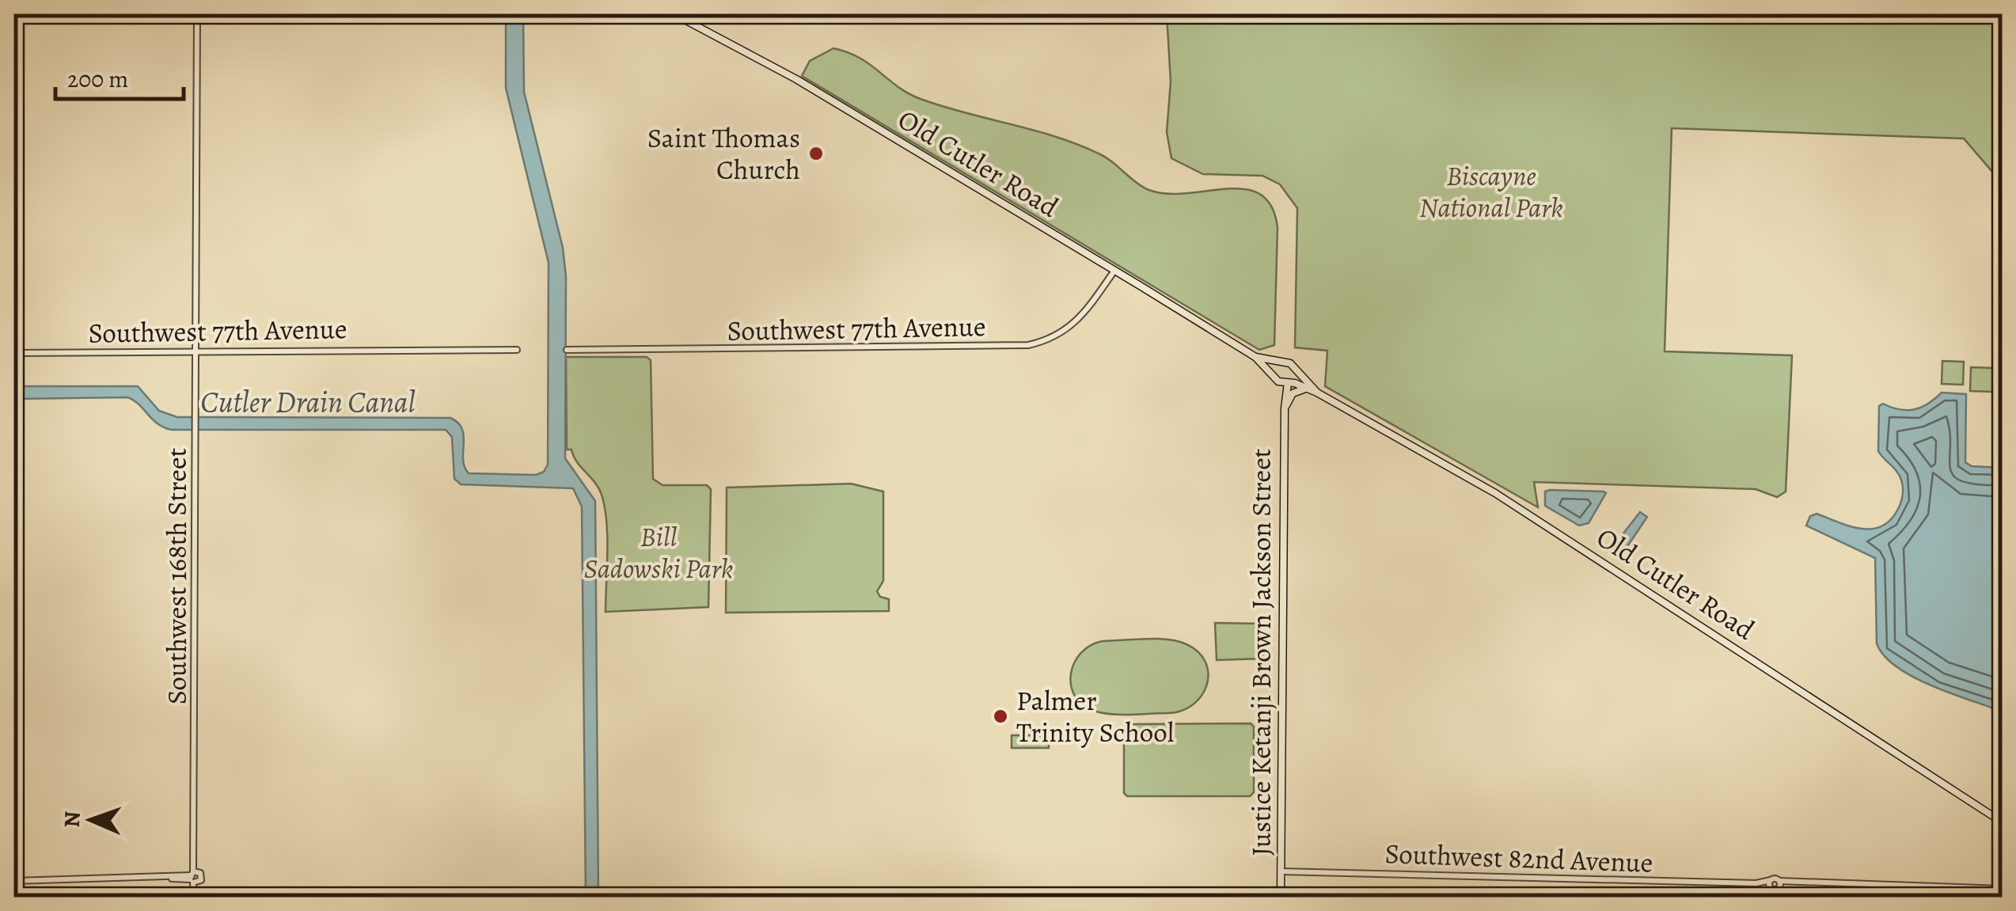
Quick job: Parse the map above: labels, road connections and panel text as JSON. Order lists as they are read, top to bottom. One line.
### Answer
{"streets":{"main road":["Old Cutler Road","Justice Ketanji Brown Jackson Street"],"street":["Southwest 77th Avenue","Southwest 168th Street","Southwest 82nd Avenue"]},"crossings":[["Old Cutler Road","Southwest 77th Avenue"],["Old Cutler Road","Justice Ketanji Brown Jackson Street"],["Southwest 77th Avenue","Southwest 168th Street"],["Justice Ketanji Brown Jackson Street","Southwest 82nd Avenue"]],"water":["Cutler Drain Canal"],"parks":["Biscayne National Park","Bill Sadowski Park"],"places":["Saint Thomas Church","Palmer Trinity School"],"scale_bar":"200 m","north":"left"}
